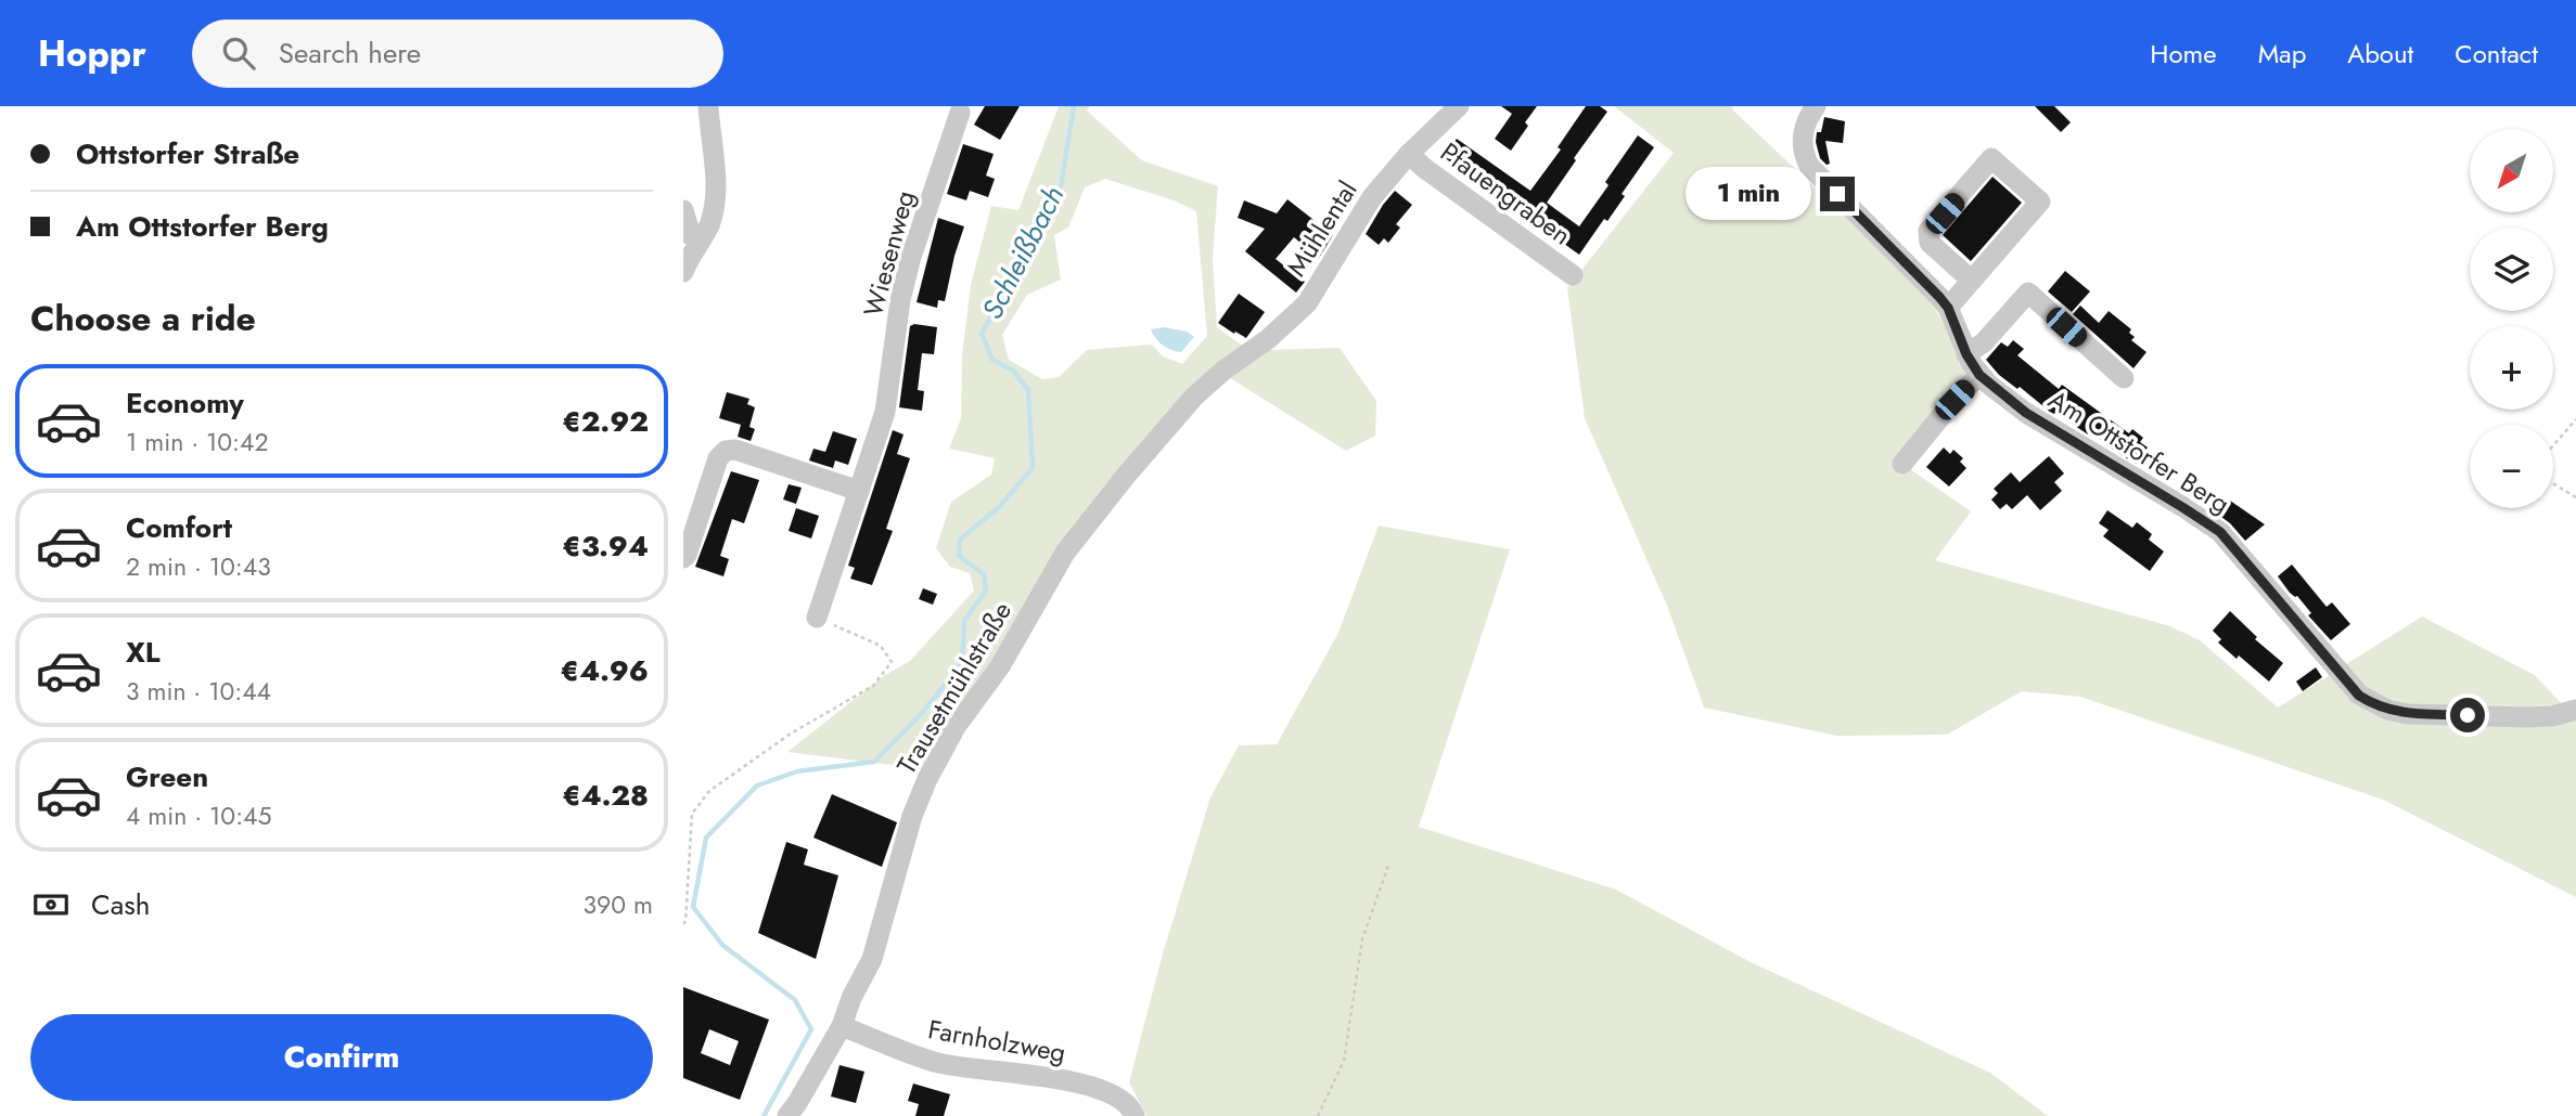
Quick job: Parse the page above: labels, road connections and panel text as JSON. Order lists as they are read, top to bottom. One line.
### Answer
{"streets":{"street":["Pfauengraben","Mühlental","Wiesenweg","Am Ottstorfer Berg","Trausetmühlstraße","Farnholzweg"]},"crossings":[["Pfauengraben","Mühlental"],["Mühlental","Trausetmühlstraße"],["Trausetmühlstraße","Farnholzweg"]],"water":["Schleißbach"],"north":"bottom left","page":{"header":"Hoppr","search":"Search here","nav":["Home","Map","About","Contact"],"banner":["Ottstorfer Straße","Am Ottstorfer Berg"],"map_buttons":["+","−"],"bubble":"1 min","heading":"Choose a ride","list":[{"name":"Economy","note":"1 min · 10:42","value":"€2.92"},{"name":"Comfort","note":"2 min · 10:43","value":"€3.94"},{"name":"XL","note":"3 min · 10:44","value":"€4.96"},{"name":"Green","note":"4 min · 10:45","value":"€4.28"}],"pay":["Cash","390 m"],"buttons":"Confirm"}}
